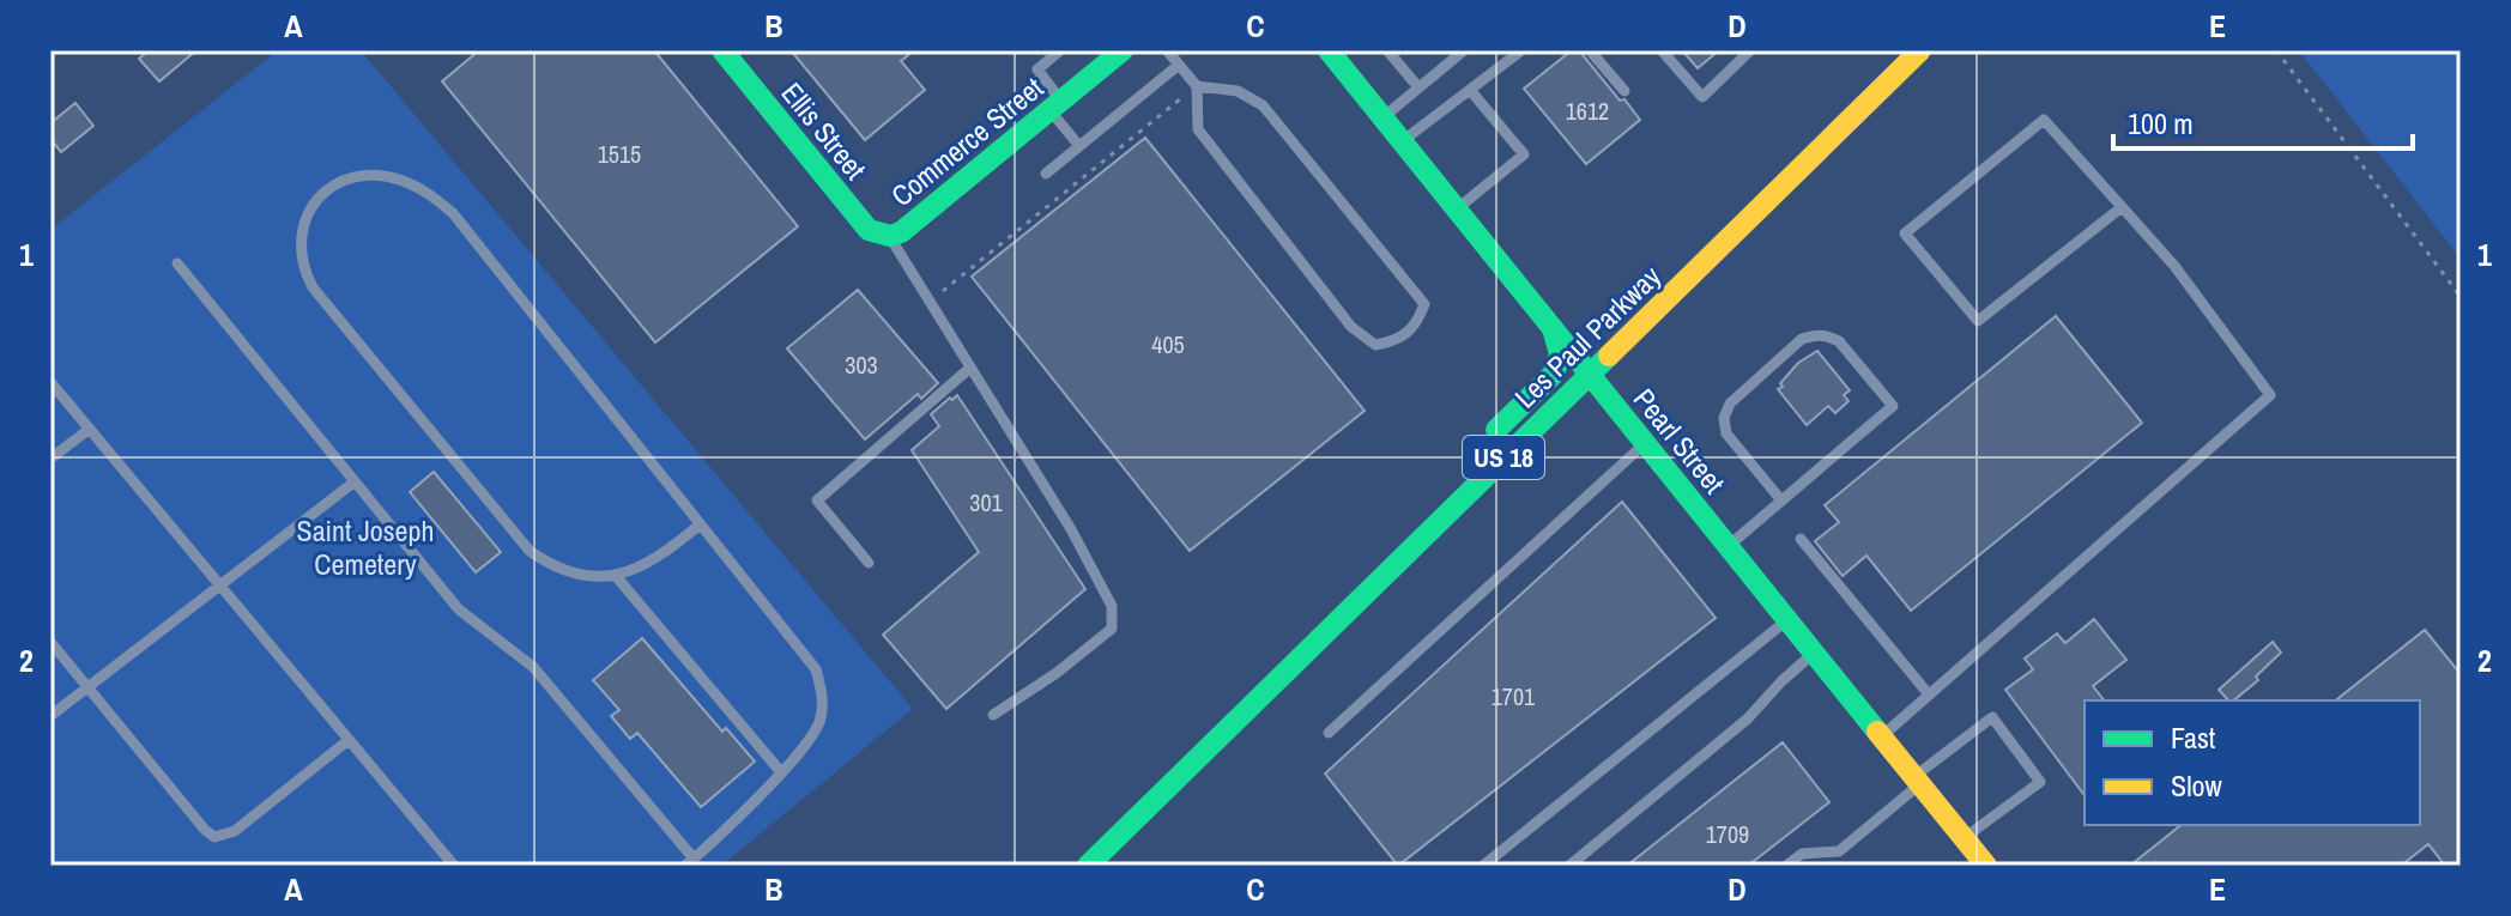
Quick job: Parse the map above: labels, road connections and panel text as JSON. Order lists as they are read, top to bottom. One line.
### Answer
{"streets":{"street":["Ellis Street","Commerce Street","Les Paul Parkway","Pearl Street","US 18"]},"crossings":[["Ellis Street","Commerce Street"],["Les Paul Parkway","Pearl Street"]],"parks":["Saint Joseph Cemetery"],"house_numbers":["1612","1515","405","303","301","1701","1709"],"legend":["Fast","Slow"],"scale_bar":"100 m","grid":{"columns":["A","B","C","D","E"],"rows":["1","2"]}}
